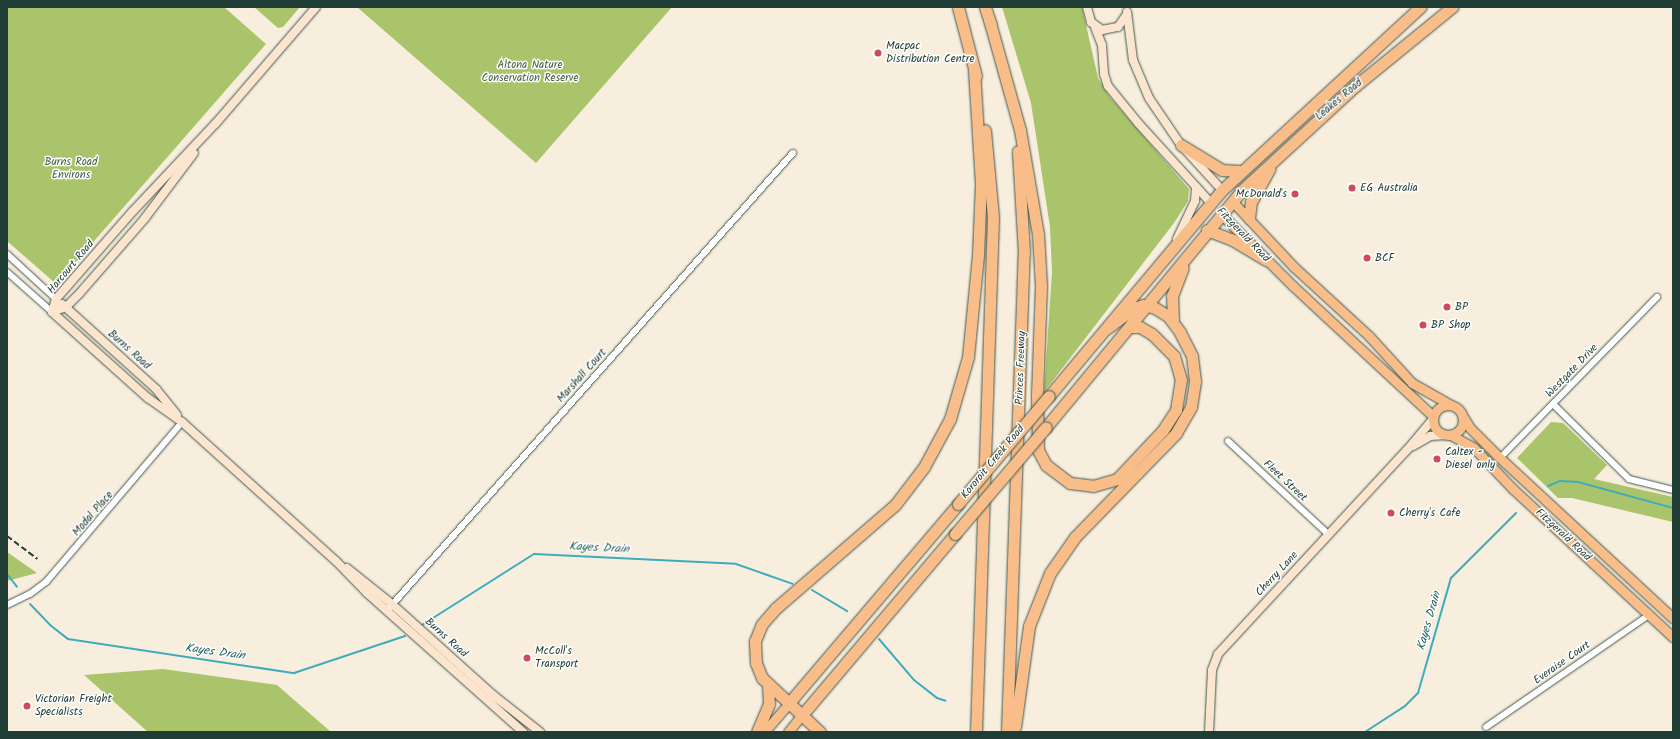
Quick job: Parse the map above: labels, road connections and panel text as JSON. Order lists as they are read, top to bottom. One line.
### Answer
{"streets":{"highway":["Leakes Road","Fitzgerald Road","Princes Freeway","Kororoit Creek Road"],"street":["Harcourt Road","Burns Road","Westgate Drive","Marshall Court","Fleet Street","Modal Place","Cherry Lane","Everaise Court"]},"crossings":[["Leakes Road","Fitzgerald Road"],["Leakes Road","Kororoit Creek Road"],["Fitzgerald Road","Westgate Drive"],["Fitzgerald Road","Kororoit Creek Road"],["Fitzgerald Road","Cherry Lane"],["Fitzgerald Road","Everaise Court"],["Harcourt Road","Burns Road"],["Burns Road","Marshall Court"],["Burns Road","Modal Place"],["Fleet Street","Cherry Lane"]],"water":["Kayes Drain"],"parks":["Altona Nature Conservation Reserve","Burns Road Environs"],"places":["Macpac Distribution Centre","EG Australia","McDonald's","BCF","BP","BP Shop","Caltex - Diesel only","Cherry's Cafe","McColl's Transport","Victorian Freight Specialists"]}
